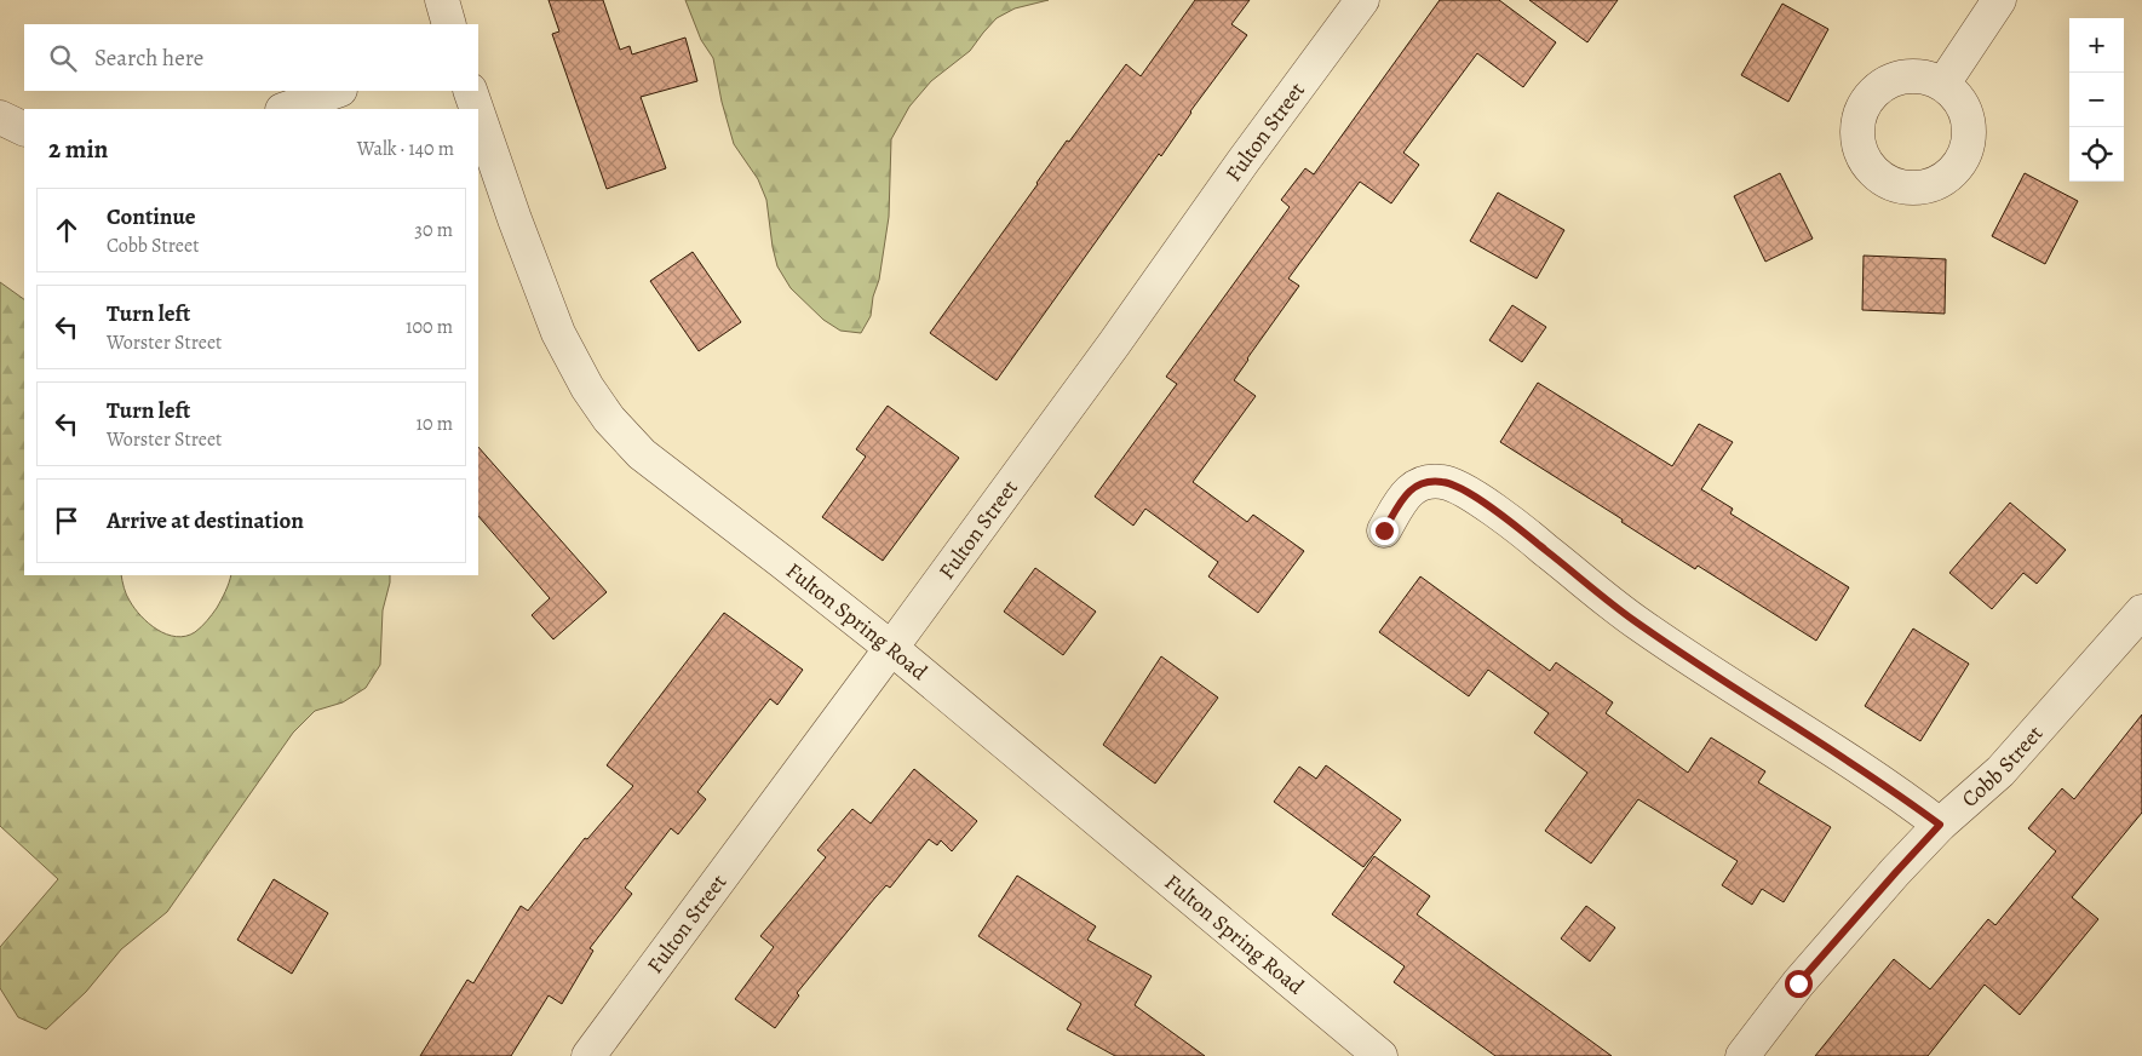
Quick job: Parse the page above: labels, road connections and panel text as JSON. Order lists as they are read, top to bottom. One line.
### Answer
{"streets":{"street":["Fulton Street","Fulton Spring Road","Cobb Street"]},"crossings":[["Fulton Street","Fulton Spring Road"]],"page":{"map_buttons":["+","−"],"search":"Search here","heading":["2 min","Walk · 140 m"],"list":[["Continue","Cobb Street","30 m"],["Turn left","Worster Street","100 m"],["Turn left","Worster Street","10 m"],"Arrive at destination"]}}
